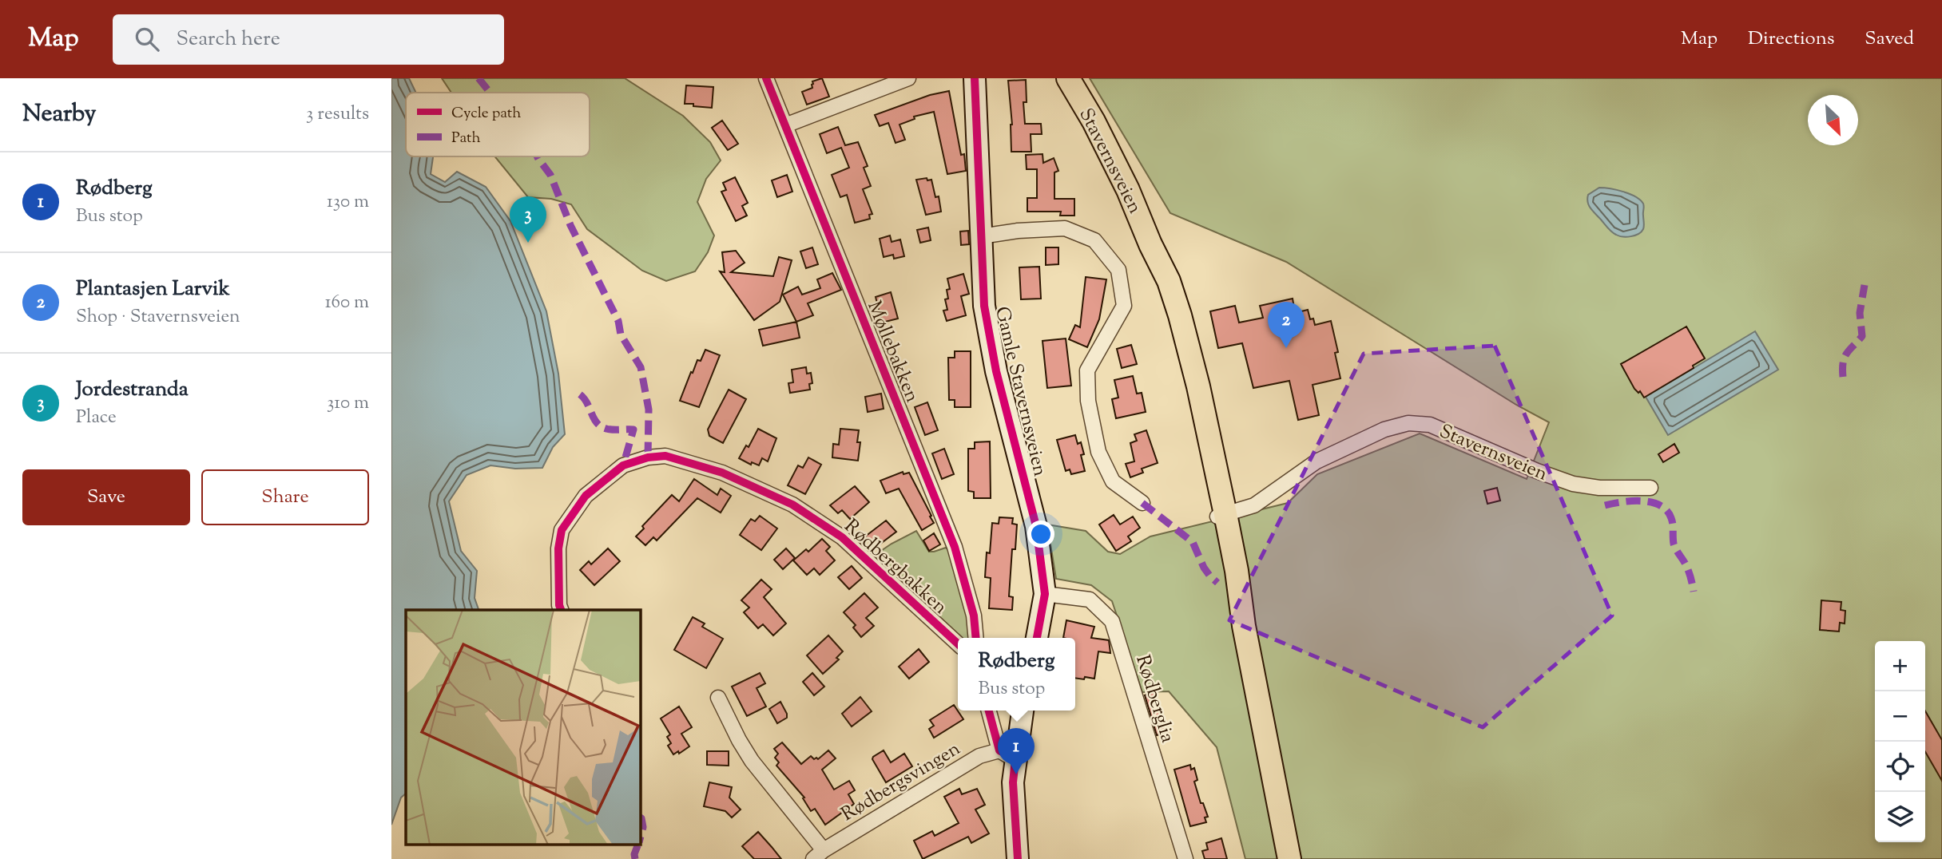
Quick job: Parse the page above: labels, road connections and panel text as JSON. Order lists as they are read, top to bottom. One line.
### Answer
{"streets":{"main road":["Stavernsveien"],"street":["Møllebakken","Gamle Stavernsveien","Rødbergbakken","Rødberglia","Rødbergsvingen"]},"crossings":[["Gamle Stavernsveien","Rødberglia"]],"legend":["Cycle path","Path"],"north":"bottom right","page":{"header":"Map","search":"Search here","nav":["Map","Directions","Saved"],"heading":["Nearby","3 results"],"list":[{"mark":"1","name":"Rødberg","note":"Bus stop","value":"130 m"},{"mark":"2","name":"Plantasjen Larvik","note":"Shop · Stavernsveien","value":"160 m"},{"mark":"3","name":"Jordestranda","note":"Place","value":"310 m"}],"pins":["3","2","1"],"buttons":["Save","Share"],"popup":["Rødberg","Bus stop"],"map_buttons":["+","−"]}}
